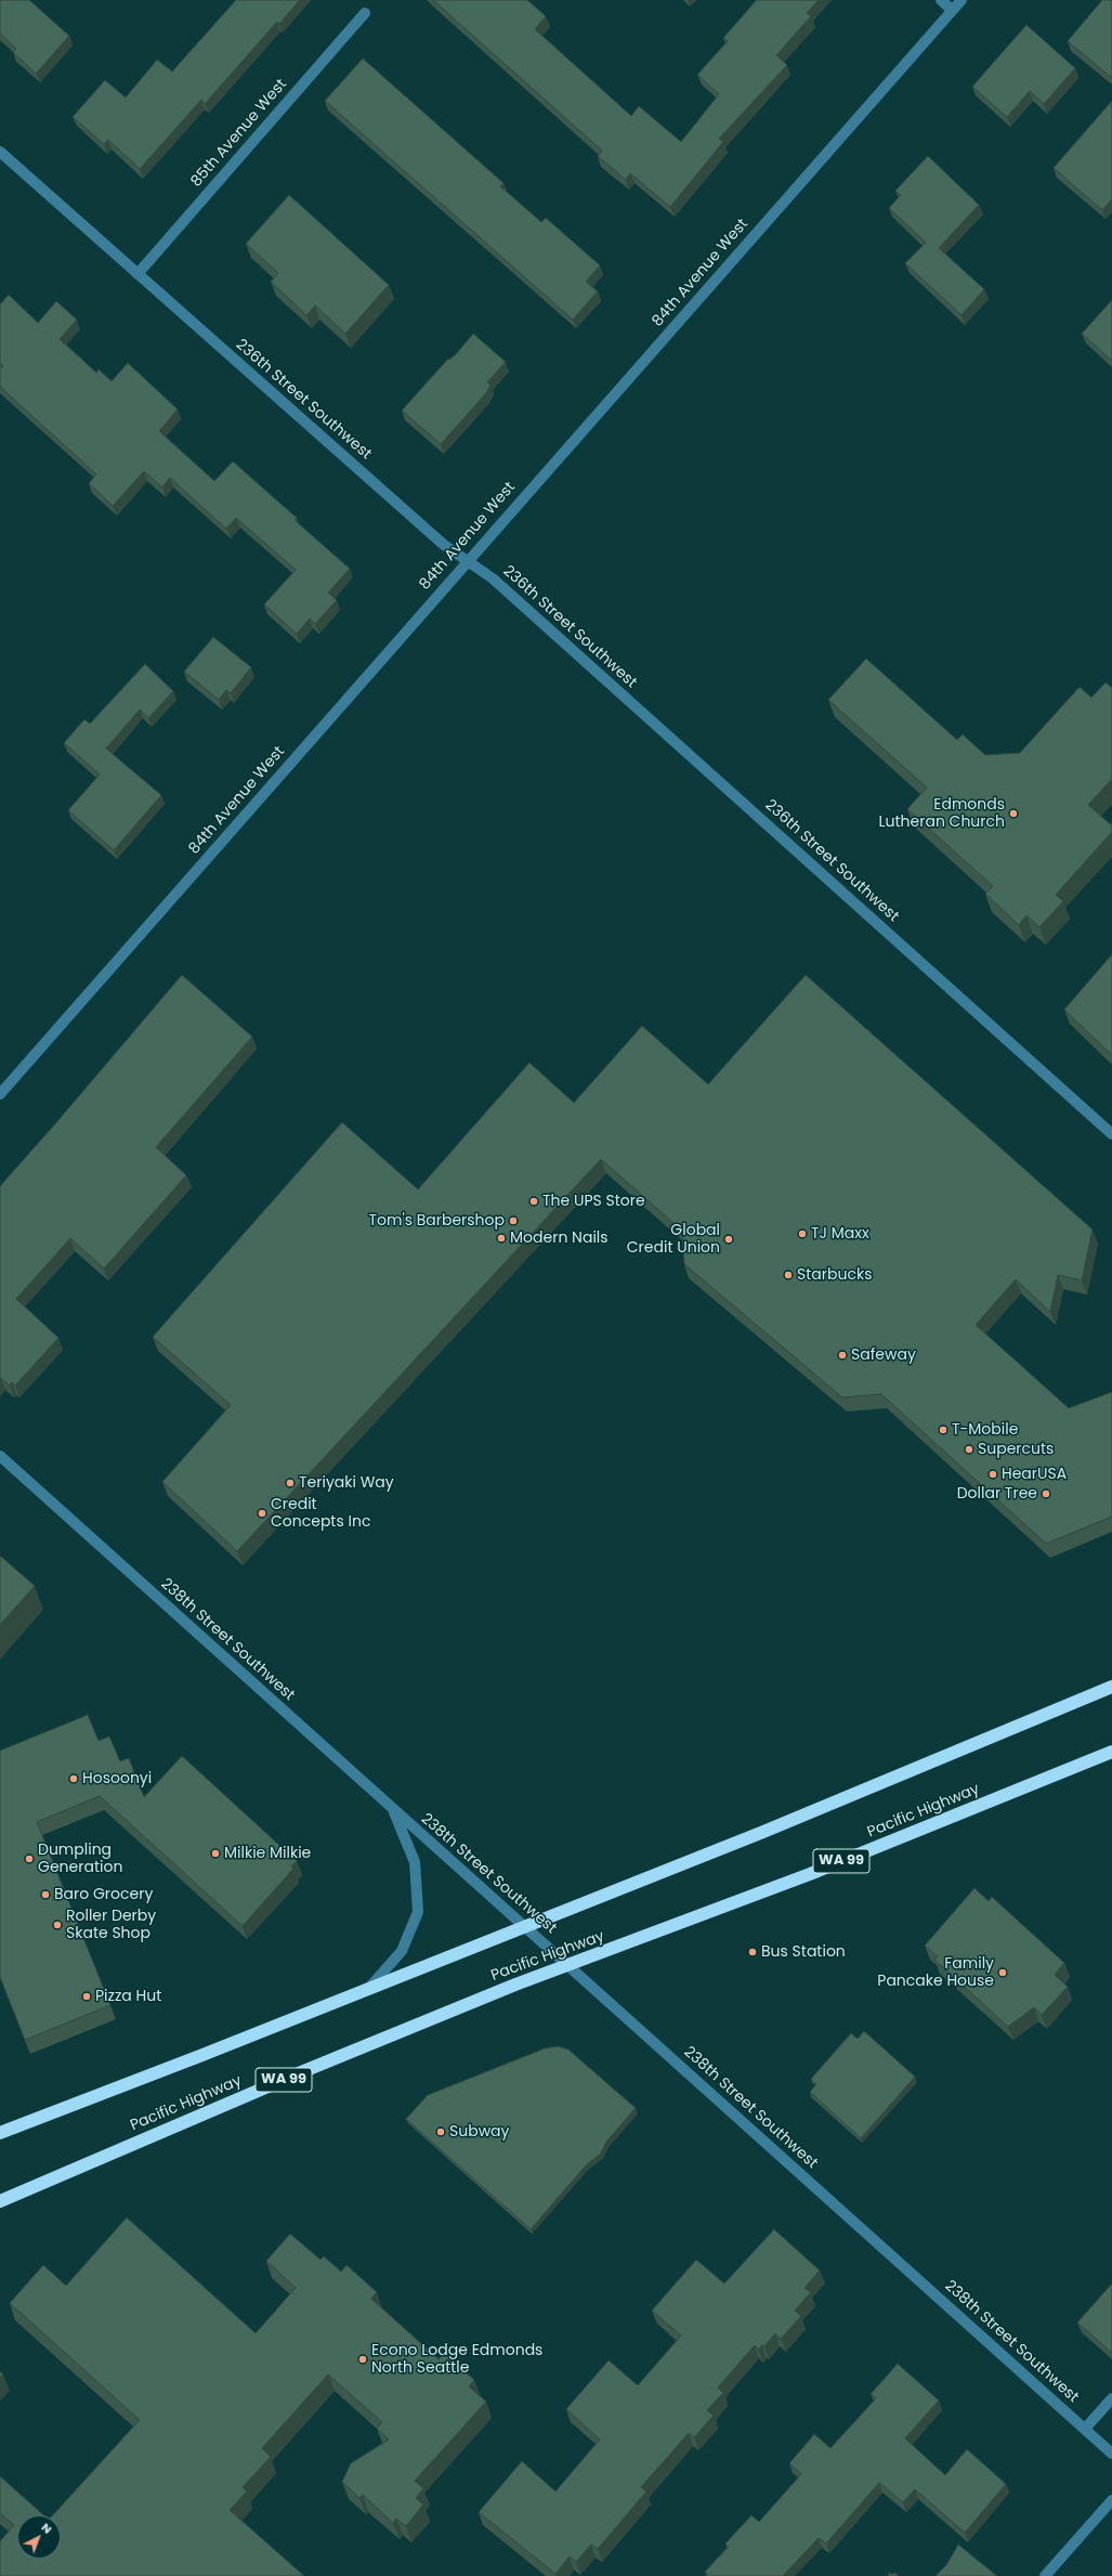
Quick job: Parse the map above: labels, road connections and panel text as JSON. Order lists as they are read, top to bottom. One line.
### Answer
{"streets":{"highway":["Pacific Highway","WA 99"],"street":["85th Avenue West","84th Avenue West","236th Street Southwest","238th Street Southwest"]},"crossings":[["85th Avenue West","236th Street Southwest"],["84th Avenue West","236th Street Southwest"],["238th Street Southwest","Pacific Highway"]],"places":["Edmonds Lutheran Church","The UPS Store","Tom's Barbershop","TJ Maxx","Modern Nails","Global Credit Union","Starbucks","Safeway","T-Mobile","Supercuts","HearUSA","Teriyaki Way","Dollar Tree","Credit Concepts Inc","Hosoonyi","Milkie Milkie","Dumpling Generation","Baro Grocery","Roller Derby Skate Shop","Bus Station","Family Pancake House","Pizza Hut","Subway","Econo Lodge Edmonds North Seattle"],"north":"top right"}
